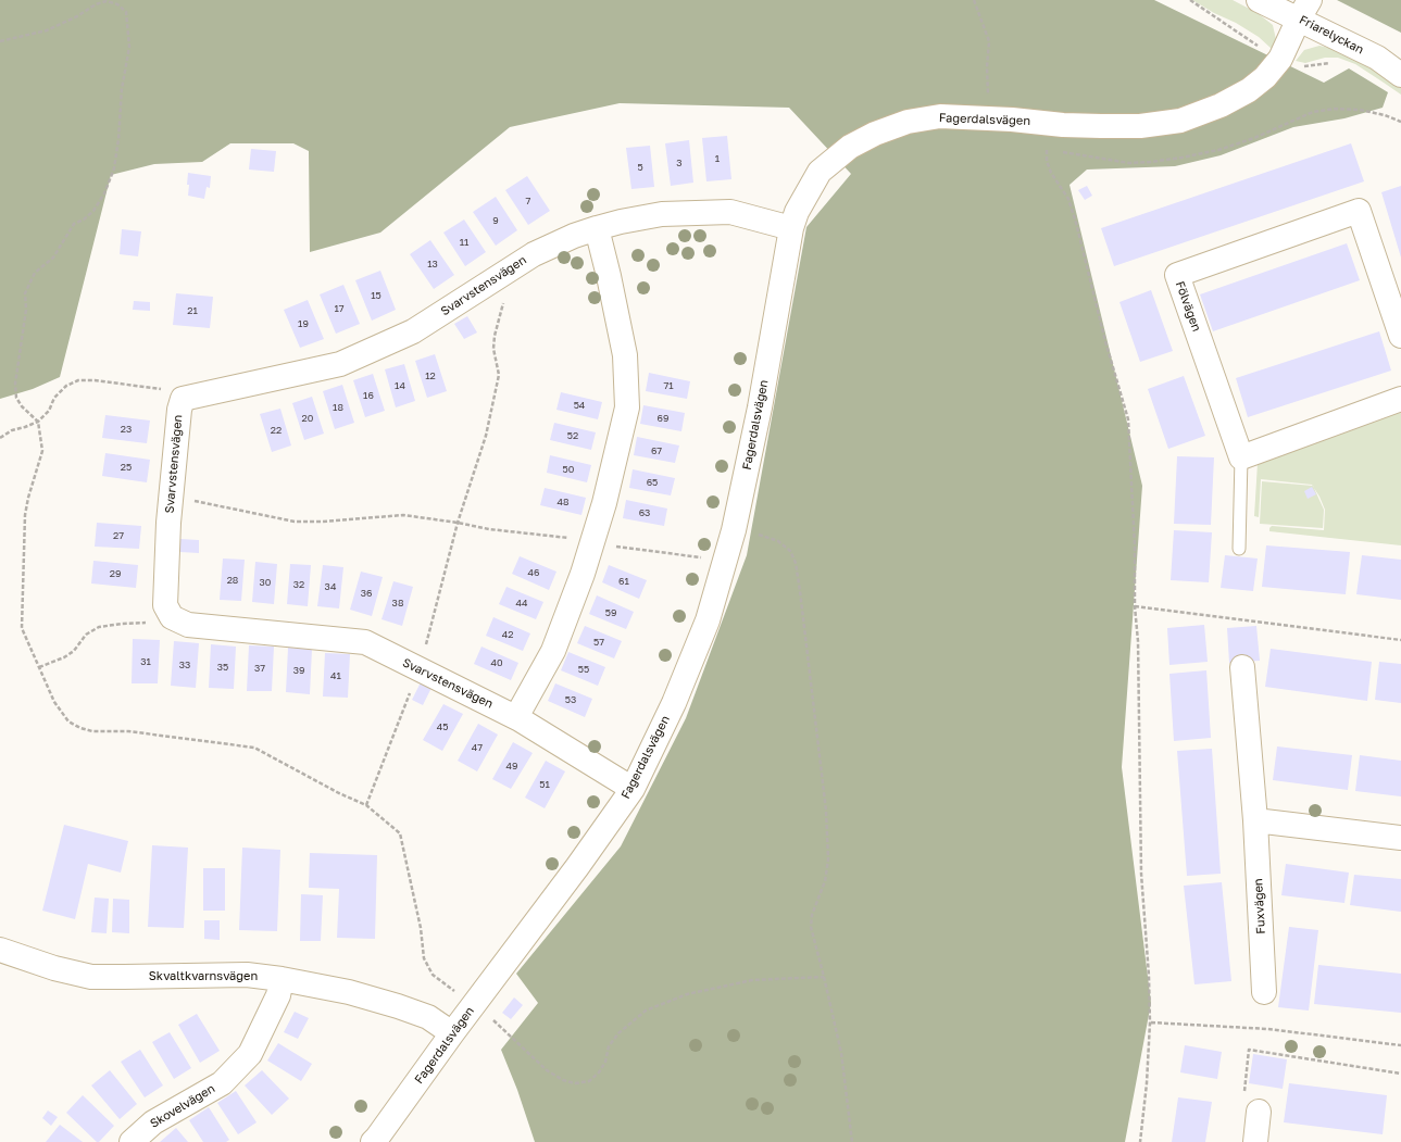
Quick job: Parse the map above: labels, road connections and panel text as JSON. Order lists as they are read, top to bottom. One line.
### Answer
{"streets":{"street":["Friarelyckan","Fagerdalsvägen","Svarvstensvägen","Fölvägen","Fuxvägen","Skvaltkvarnsvägen","Skovelvägen"]},"crossings":[["Friarelyckan","Fagerdalsvägen"],["Fagerdalsvägen","Svarvstensvägen"],["Fagerdalsvägen","Skvaltkvarnsvägen"],["Skvaltkvarnsvägen","Skovelvägen"]],"house_numbers":["1","3","5","7","9","11","13","15","17","21","19","12","14","71","16","54","18","20","69","23","22","52","67","25","50","65","48","63","27","46","29","28","61","30","32","34","36","38","44","59","42","57","31","40","33","35","37","55","39","41","53","45","47","49","51"]}
